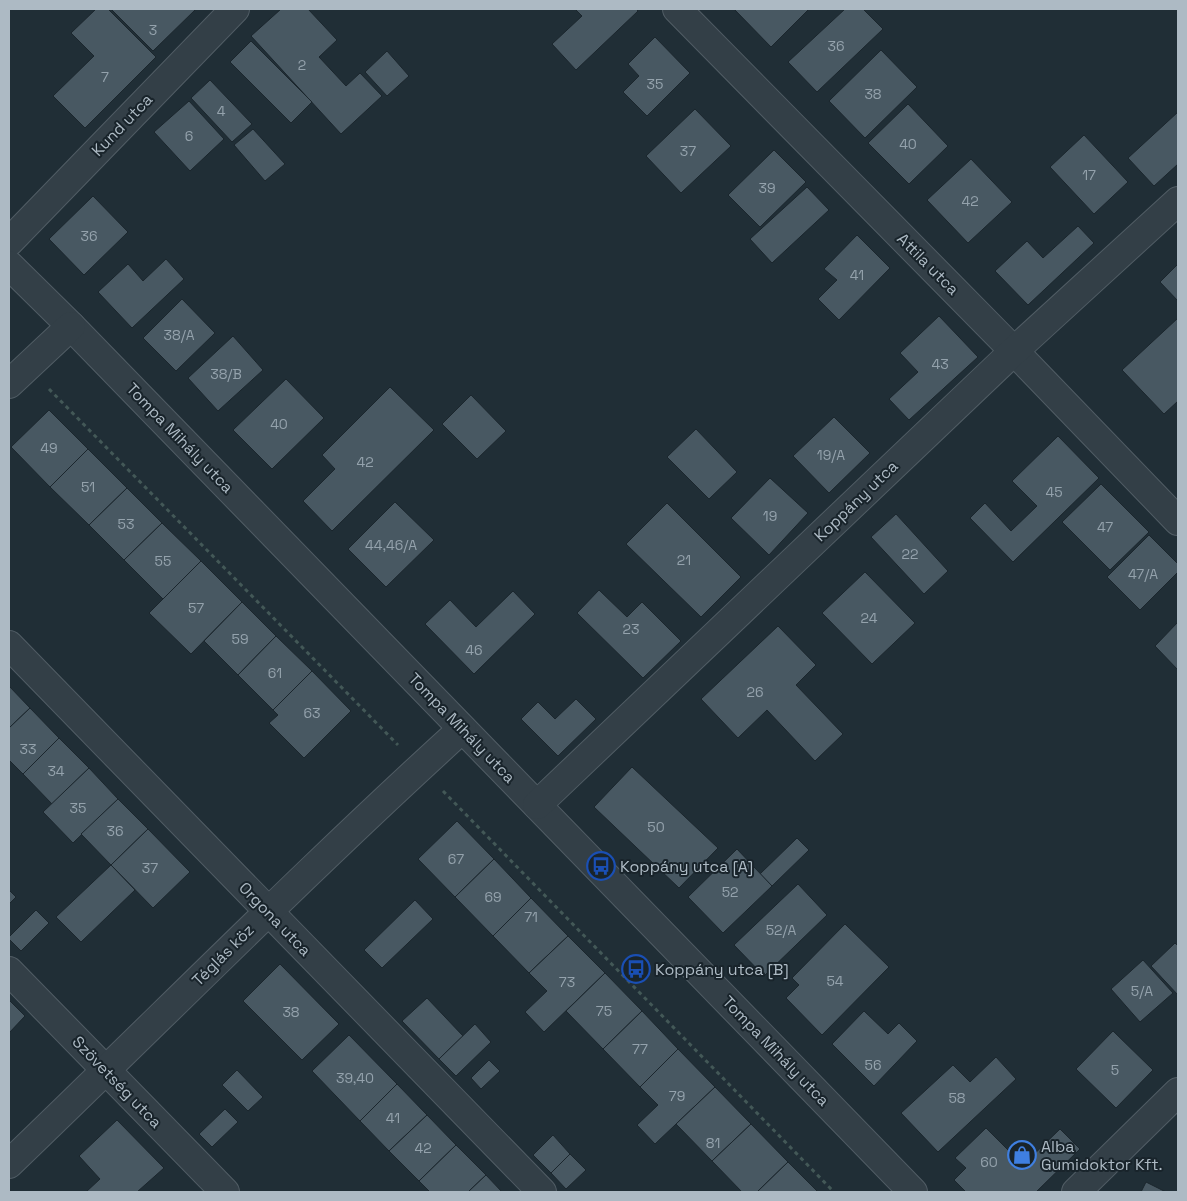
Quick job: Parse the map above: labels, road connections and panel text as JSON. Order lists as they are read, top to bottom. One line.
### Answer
{"streets":{"street":["Kund utca","Attila utca","Tompa Mihály utca","Koppány utca","Orgona utca","Téglás köz","Szövetség utca"]},"crossings":[["Attila utca","Koppány utca"],["Tompa Mihály utca","Koppány utca"],["Tompa Mihály utca","Téglás köz"],["Orgona utca","Téglás köz"],["Téglás köz","Szövetség utca"]],"places":{"bus stop":["Koppány utca [A]","Koppány utca [B]"],"shop":["Alba Gumidoktor Kft."]},"house_numbers":["3","36","2","7","35","38","4","6","40","37","17","39","42","36","41","38/A","43","38/B","40","49","19/A","42","51","45","19","53","47","44,46/A","22","21","55","47/A","57","24","23","59","46","61","26","63","33","34","35","50","36","67","37","52","69","71","52/A","54","73","5/A","75","38","77","56","5","39,40","79","58","41","81","42","60"]}
